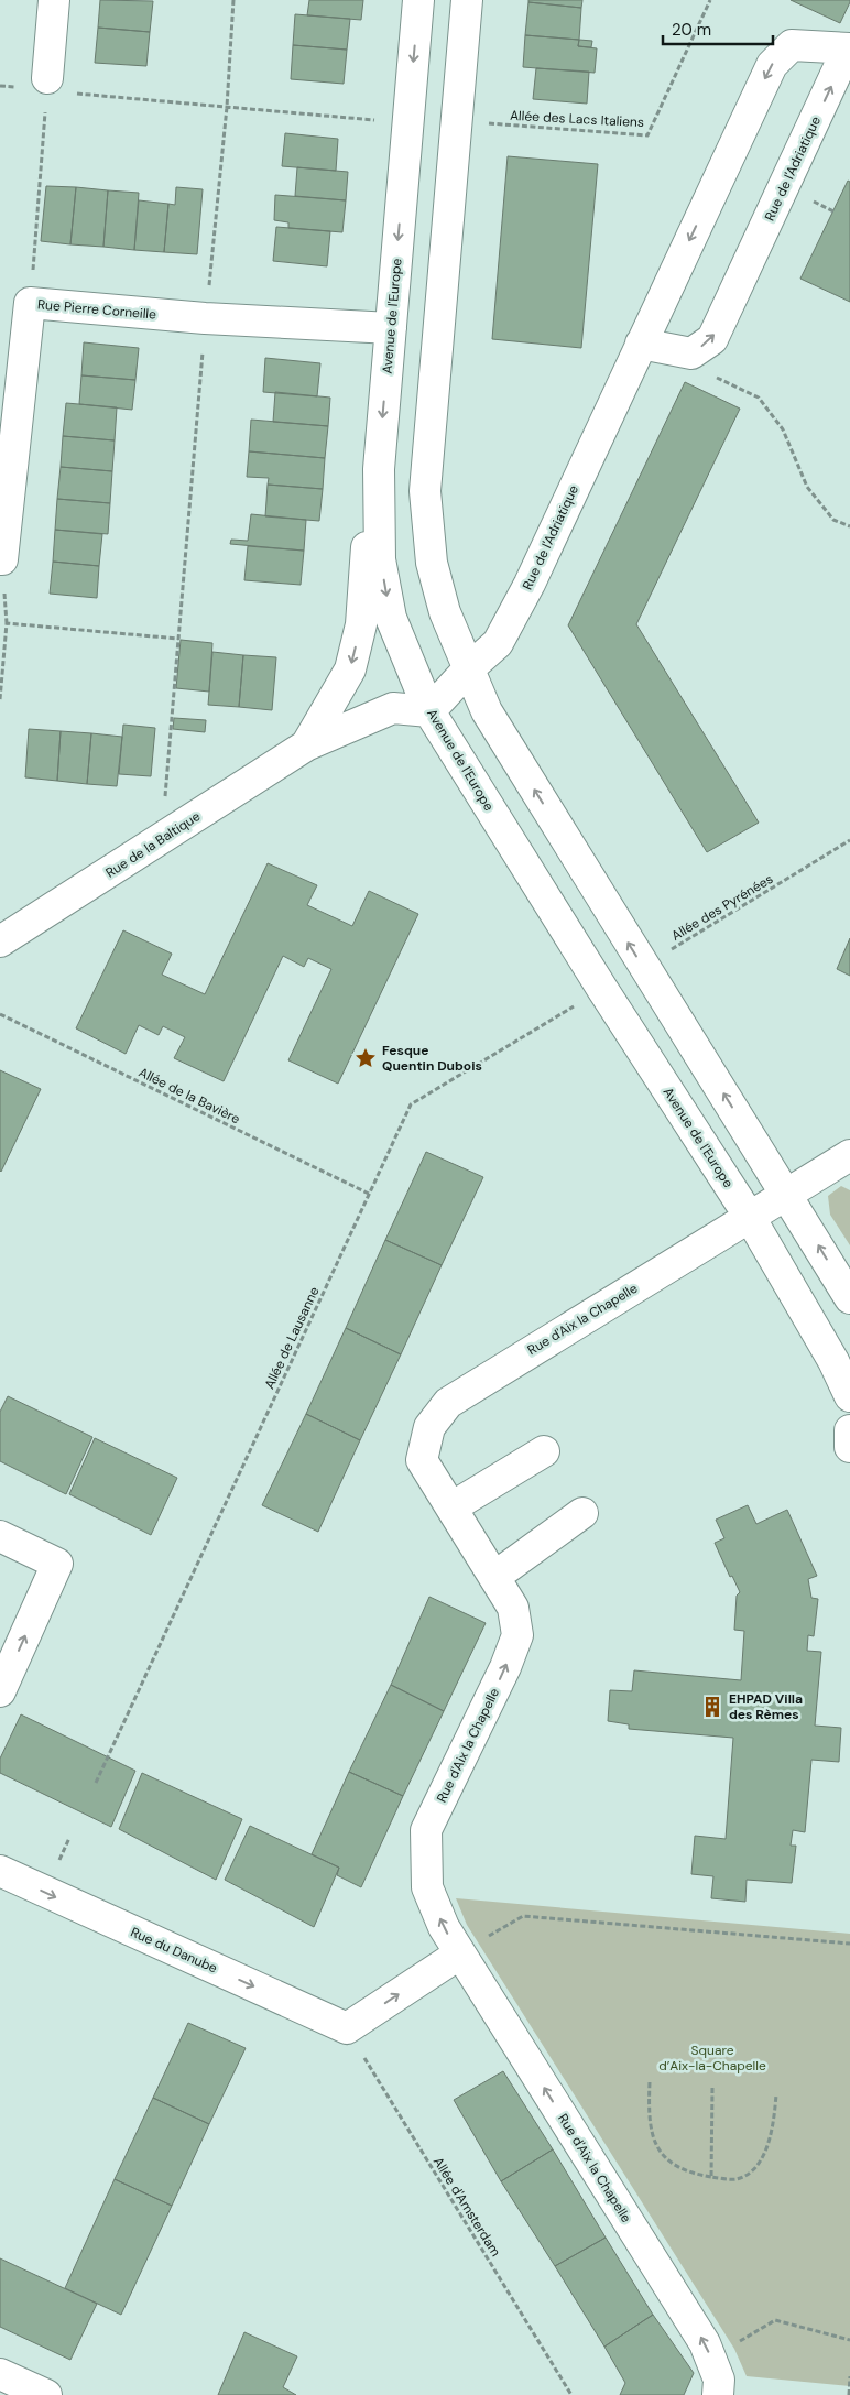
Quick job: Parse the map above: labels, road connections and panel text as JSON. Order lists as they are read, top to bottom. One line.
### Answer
{"streets":{"street":["Rue de l'Adriatique","Rue Pierre Corneille","Avenue de l'Europe","Rue de la Baltique","Rue d'Aix la Chapelle","Rue du Danube"],"path":["Allée des Lacs Italiens","Allée des Pyrénées","Allée de la Bavière","Allée de Lausanne","Allée d'Amsterdam"]},"crossings":[["Rue de l'Adriatique","Avenue de l'Europe"],["Rue de l'Adriatique","Rue de la Baltique"],["Rue Pierre Corneille","Avenue de l'Europe"],["Avenue de l'Europe","Rue de la Baltique"],["Avenue de l'Europe","Rue d'Aix la Chapelle"],["Avenue de l'Europe","Allée de Lausanne"],["Allée de la Bavière","Allée de Lausanne"],["Rue du Danube","Allée d'Amsterdam"]],"one_way":["Rue d'Aix la Chapelle","Rue du Danube"],"parks":["Square d’Aix-la-Chapelle"],"places":{"place":["Fesque Quentin Dubois"],"building":["EHPAD Villa des Rèmes"]},"scale_bar":"20 m"}
